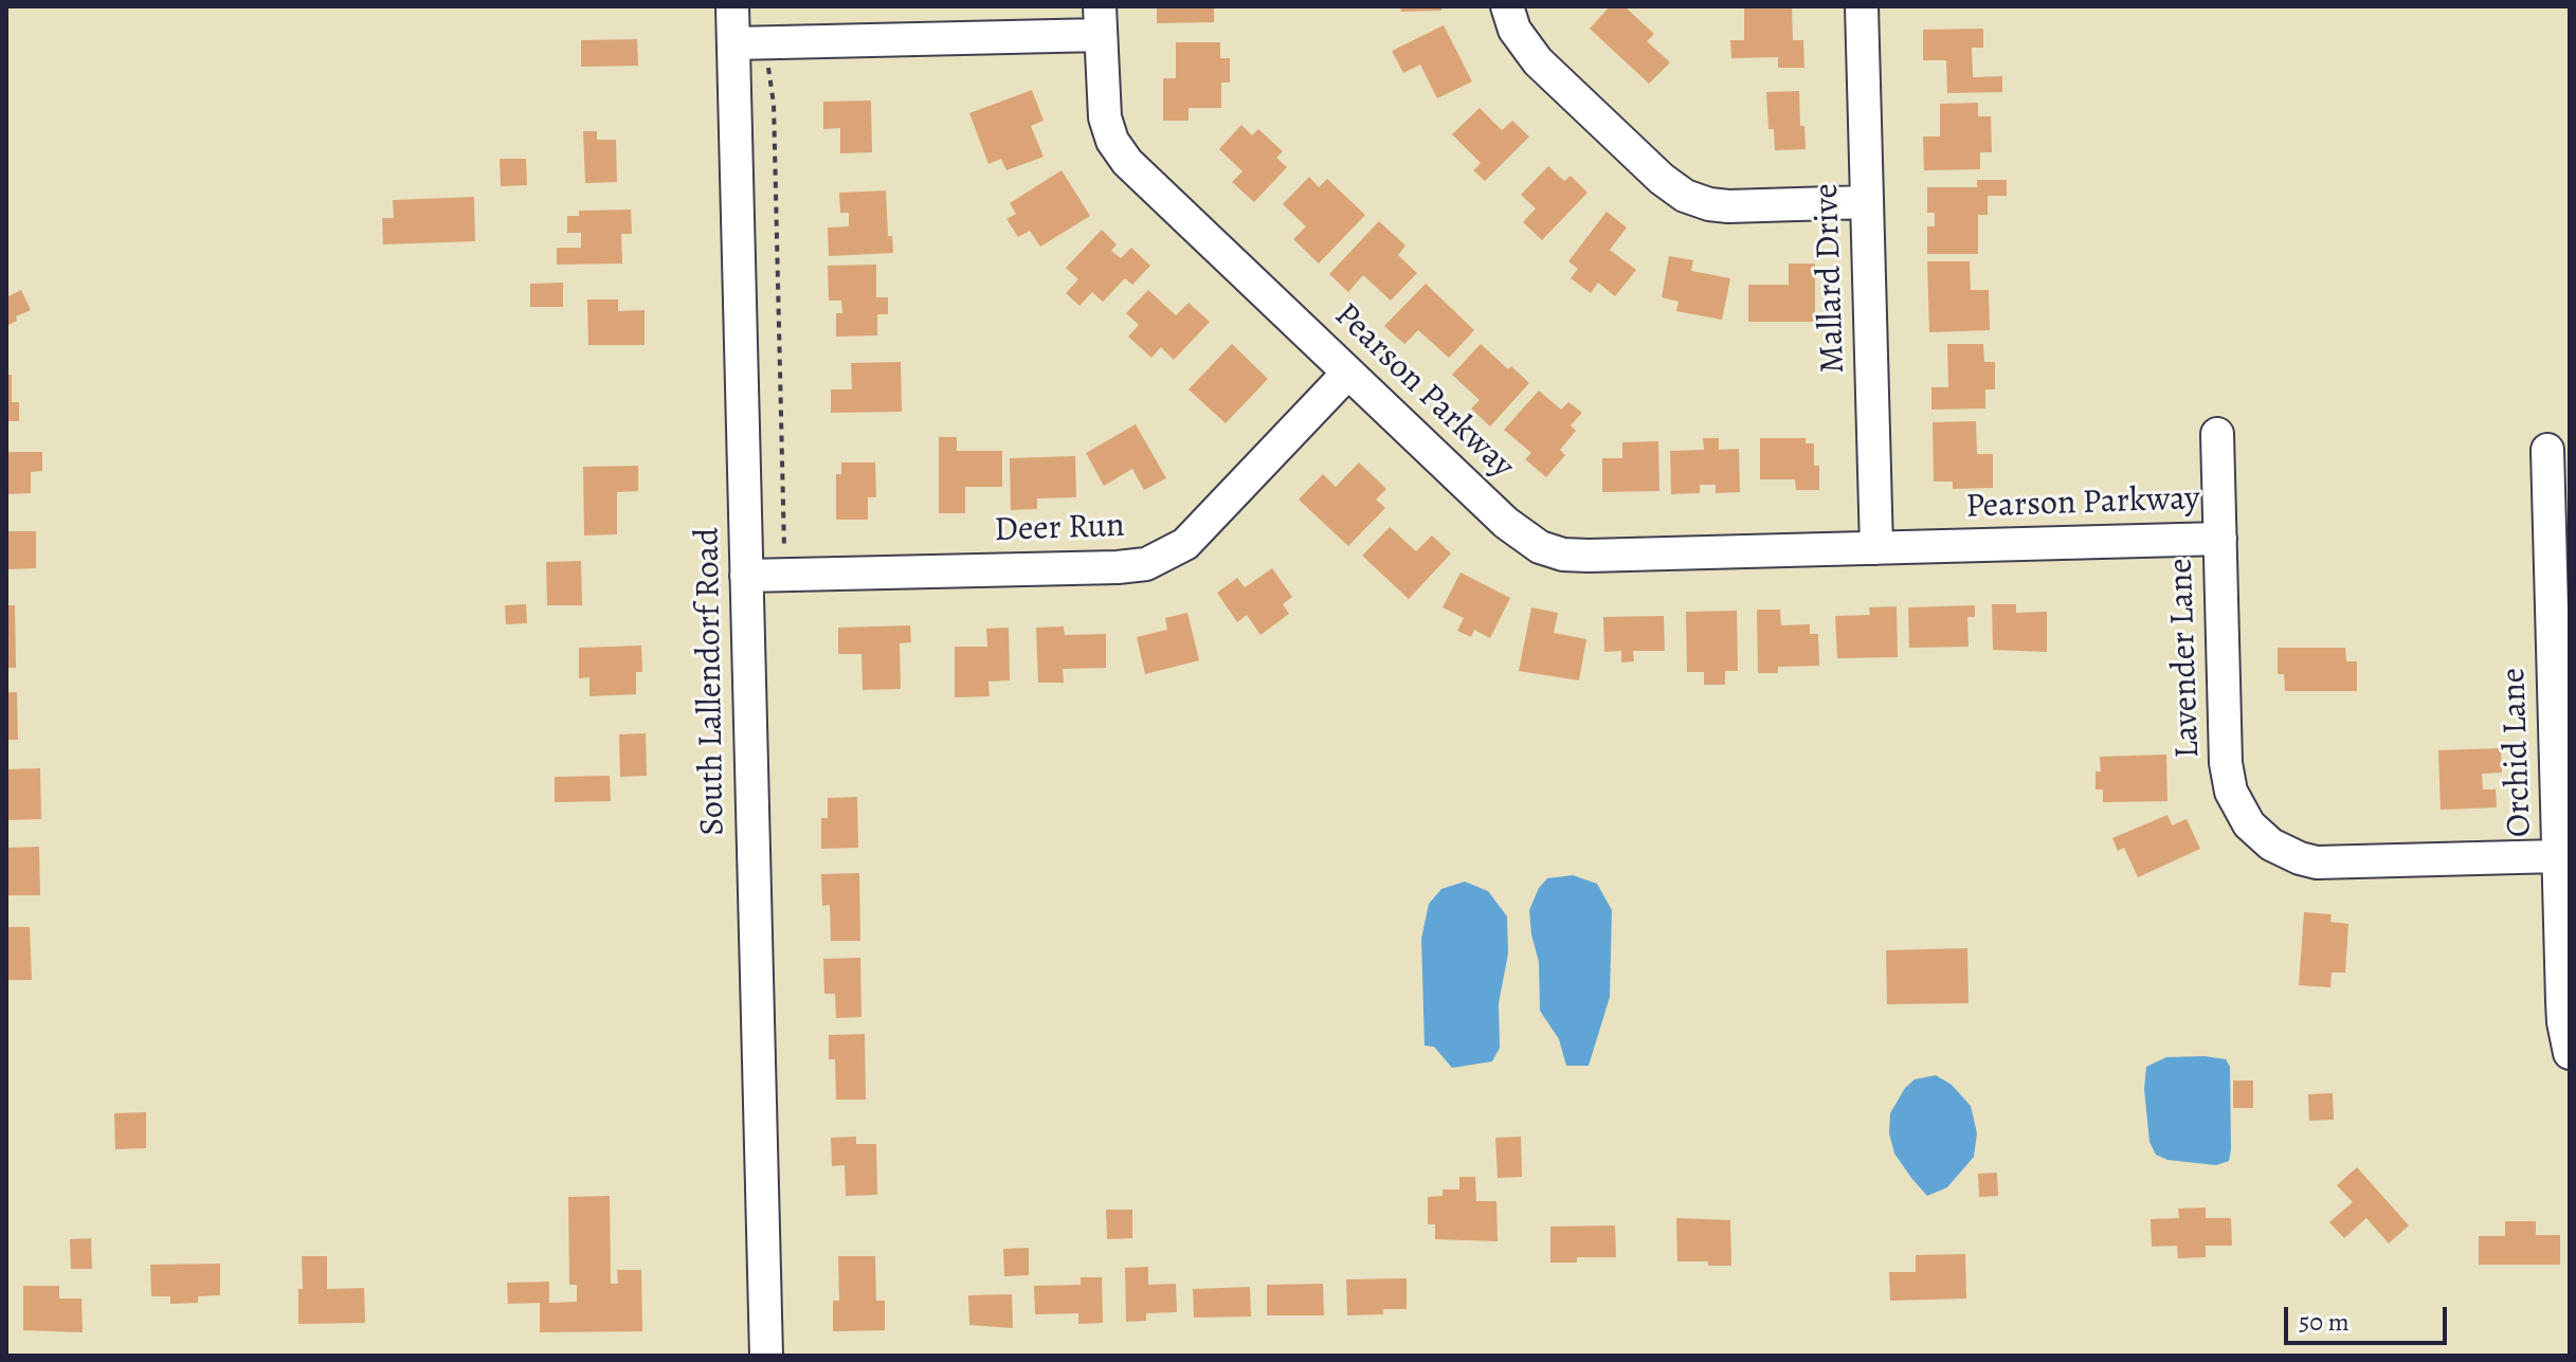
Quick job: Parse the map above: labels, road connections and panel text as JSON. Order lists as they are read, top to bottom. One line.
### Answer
{"streets":{"street":["Mallard Drive","Pearson Parkway","Deer Run","Lavender Lane","South Lallendorf Road","Orchid Lane"]},"crossings":[["Mallard Drive","Pearson Parkway"],["Pearson Parkway","Deer Run"],["Pearson Parkway","Lavender Lane"],["Pearson Parkway","South Lallendorf Road"],["Deer Run","South Lallendorf Road"],["Lavender Lane","Orchid Lane"]],"scale_bar":"50 m"}
